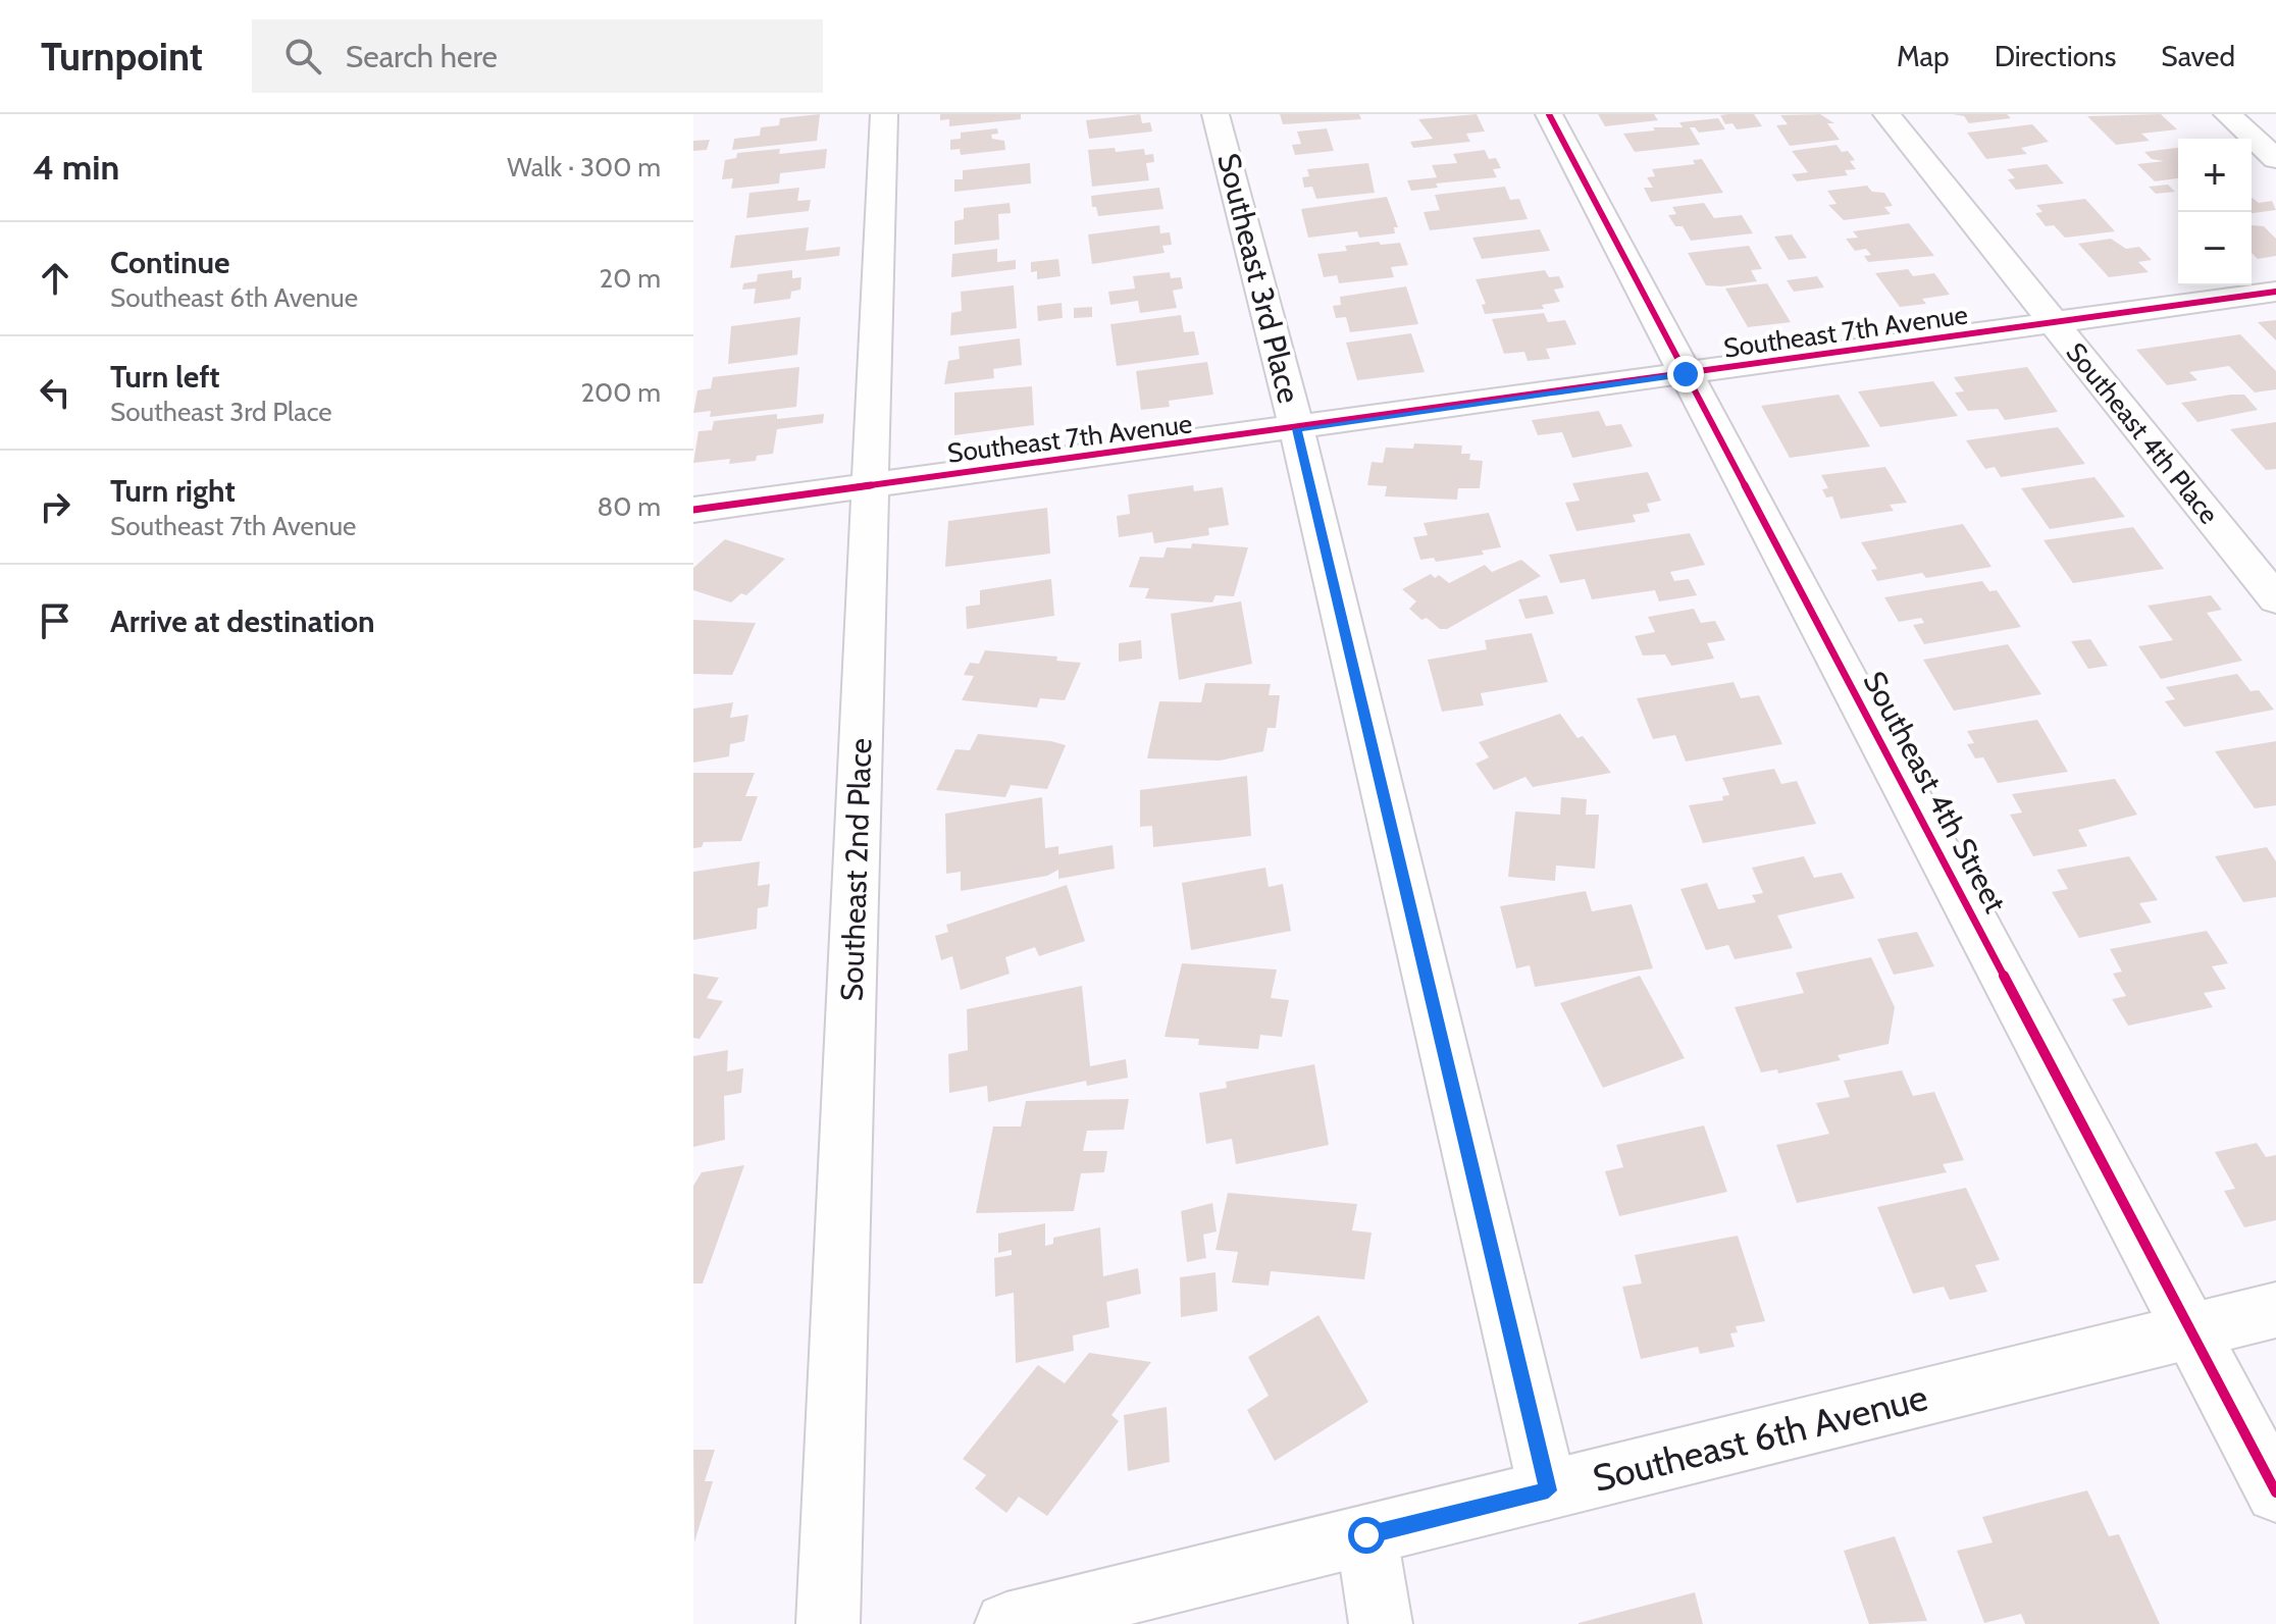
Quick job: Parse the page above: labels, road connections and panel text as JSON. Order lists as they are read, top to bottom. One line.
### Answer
{"streets":{"street":["Southeast 3rd Place","Southeast 7th Avenue","Southeast 4th Place","Southeast 4th Street","Southeast 2nd Place","Southeast 6th Avenue"]},"crossings":[["Southeast 3rd Place","Southeast 7th Avenue"],["Southeast 3rd Place","Southeast 6th Avenue"],["Southeast 7th Avenue","Southeast 4th Place"],["Southeast 7th Avenue","Southeast 4th Street"],["Southeast 7th Avenue","Southeast 2nd Place"],["Southeast 4th Street","Southeast 6th Avenue"]],"page":{"header":"Turnpoint","search":"Search here","nav":["Map","Directions","Saved"],"heading":["4 min","Walk · 300 m"],"map_buttons":["+","−"],"list":[["Continue","Southeast 6th Avenue","20 m"],["Turn left","Southeast 3rd Place","200 m"],["Turn right","Southeast 7th Avenue","80 m"],"Arrive at destination"]}}
